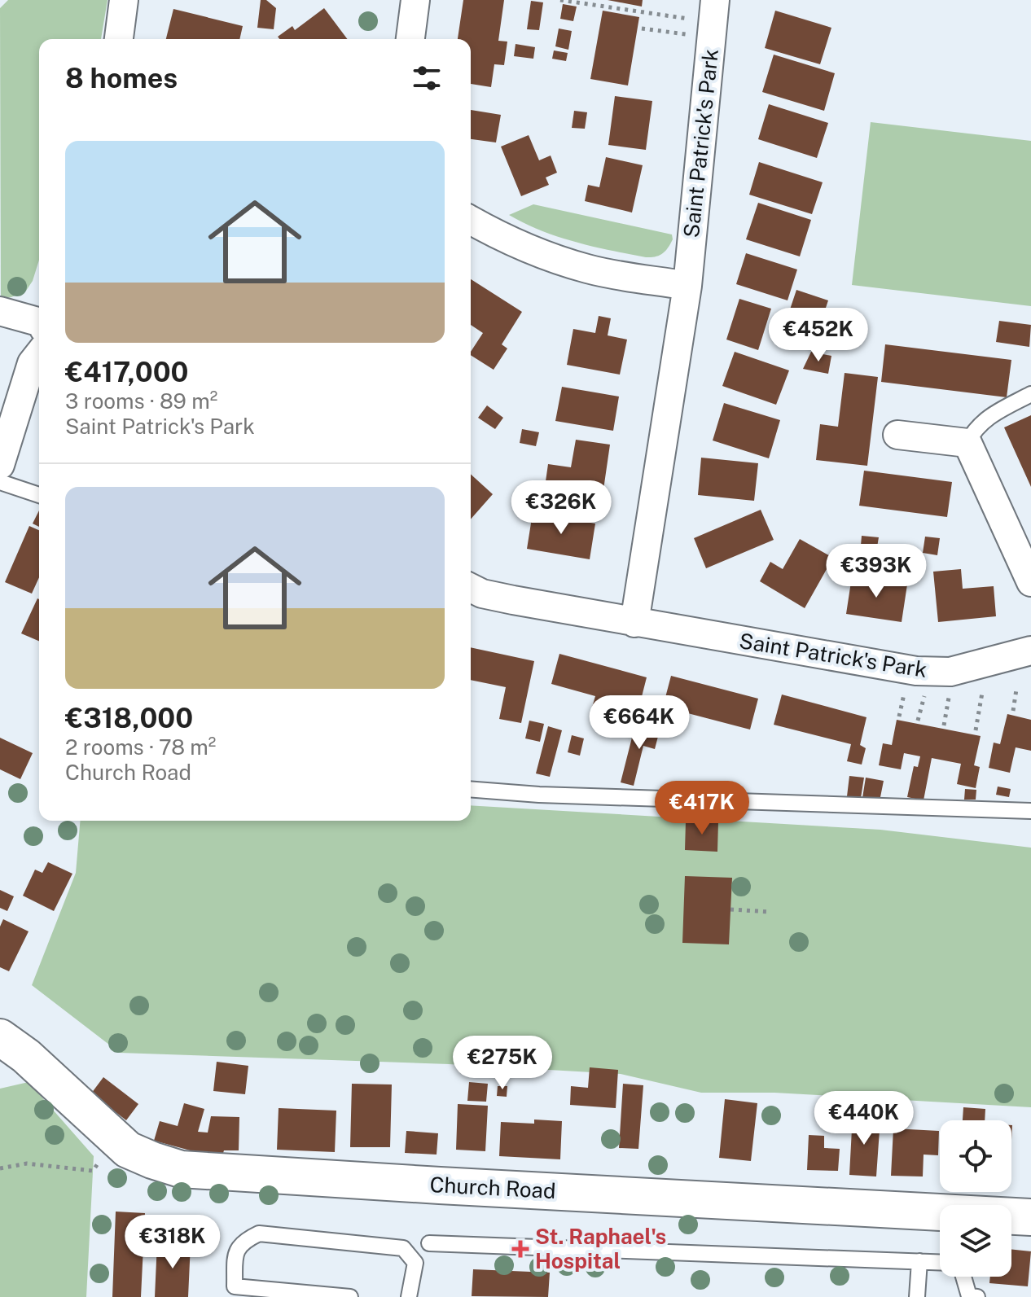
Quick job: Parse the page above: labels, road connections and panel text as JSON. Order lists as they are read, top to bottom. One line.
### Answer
{"streets":{"street":["Saint Patrick's Park","Church Road"]},"places":{"health":["St. Raphael's Hospital"]},"page":{"heading":"8 homes","list":[{"name":"€417,000","note":"3 rooms · 89 m² · Saint Patrick's Park"},{"name":"€318,000","note":"2 rooms · 78 m² · Church Road"}],"price":["€452K","€326K","€393K","€664K","€417K","€275K","€440K","€318K"]}}
